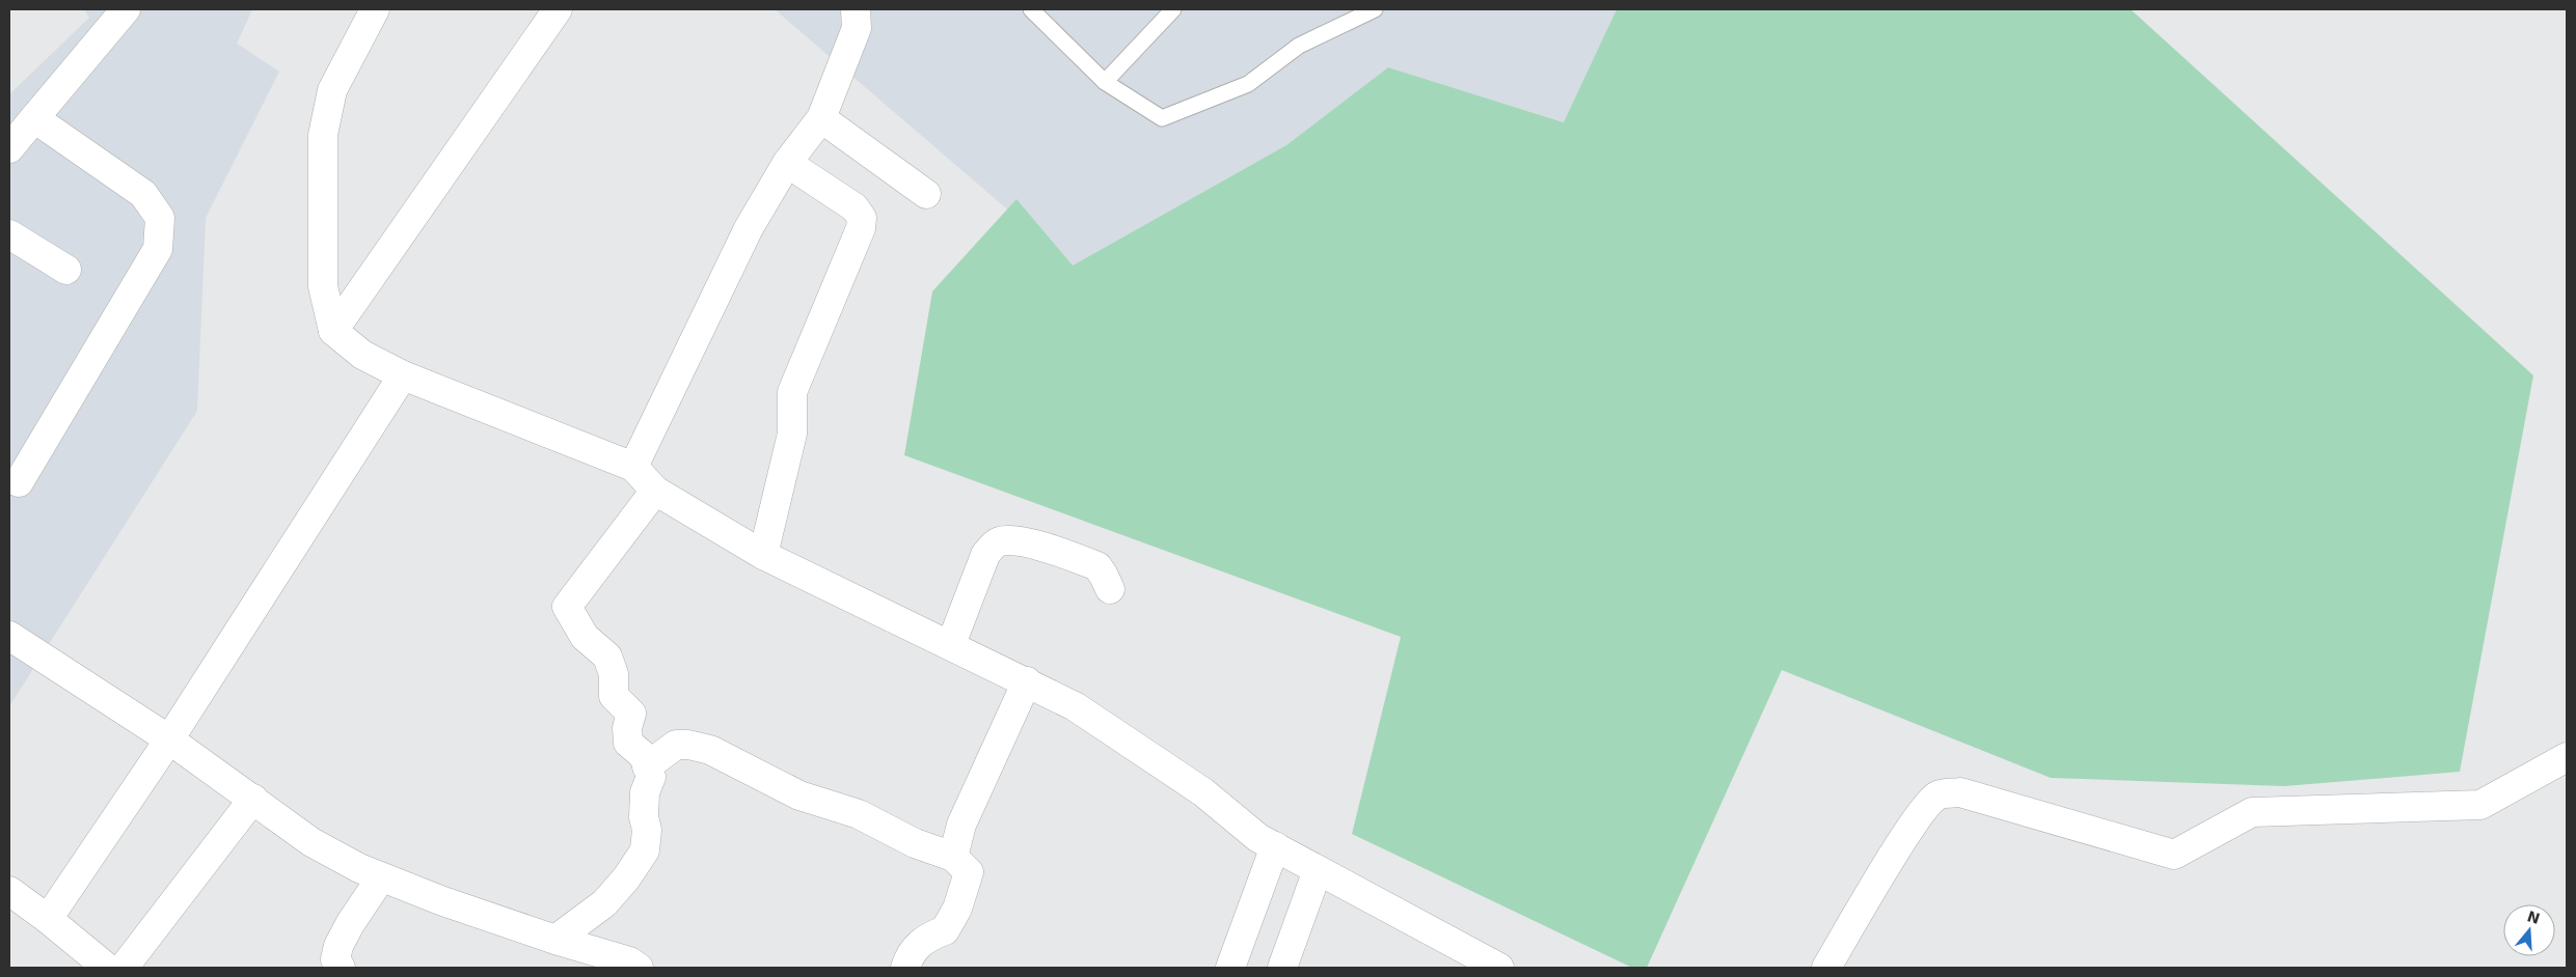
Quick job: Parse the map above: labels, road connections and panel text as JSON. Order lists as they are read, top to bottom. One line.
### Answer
{"north":"top"}
